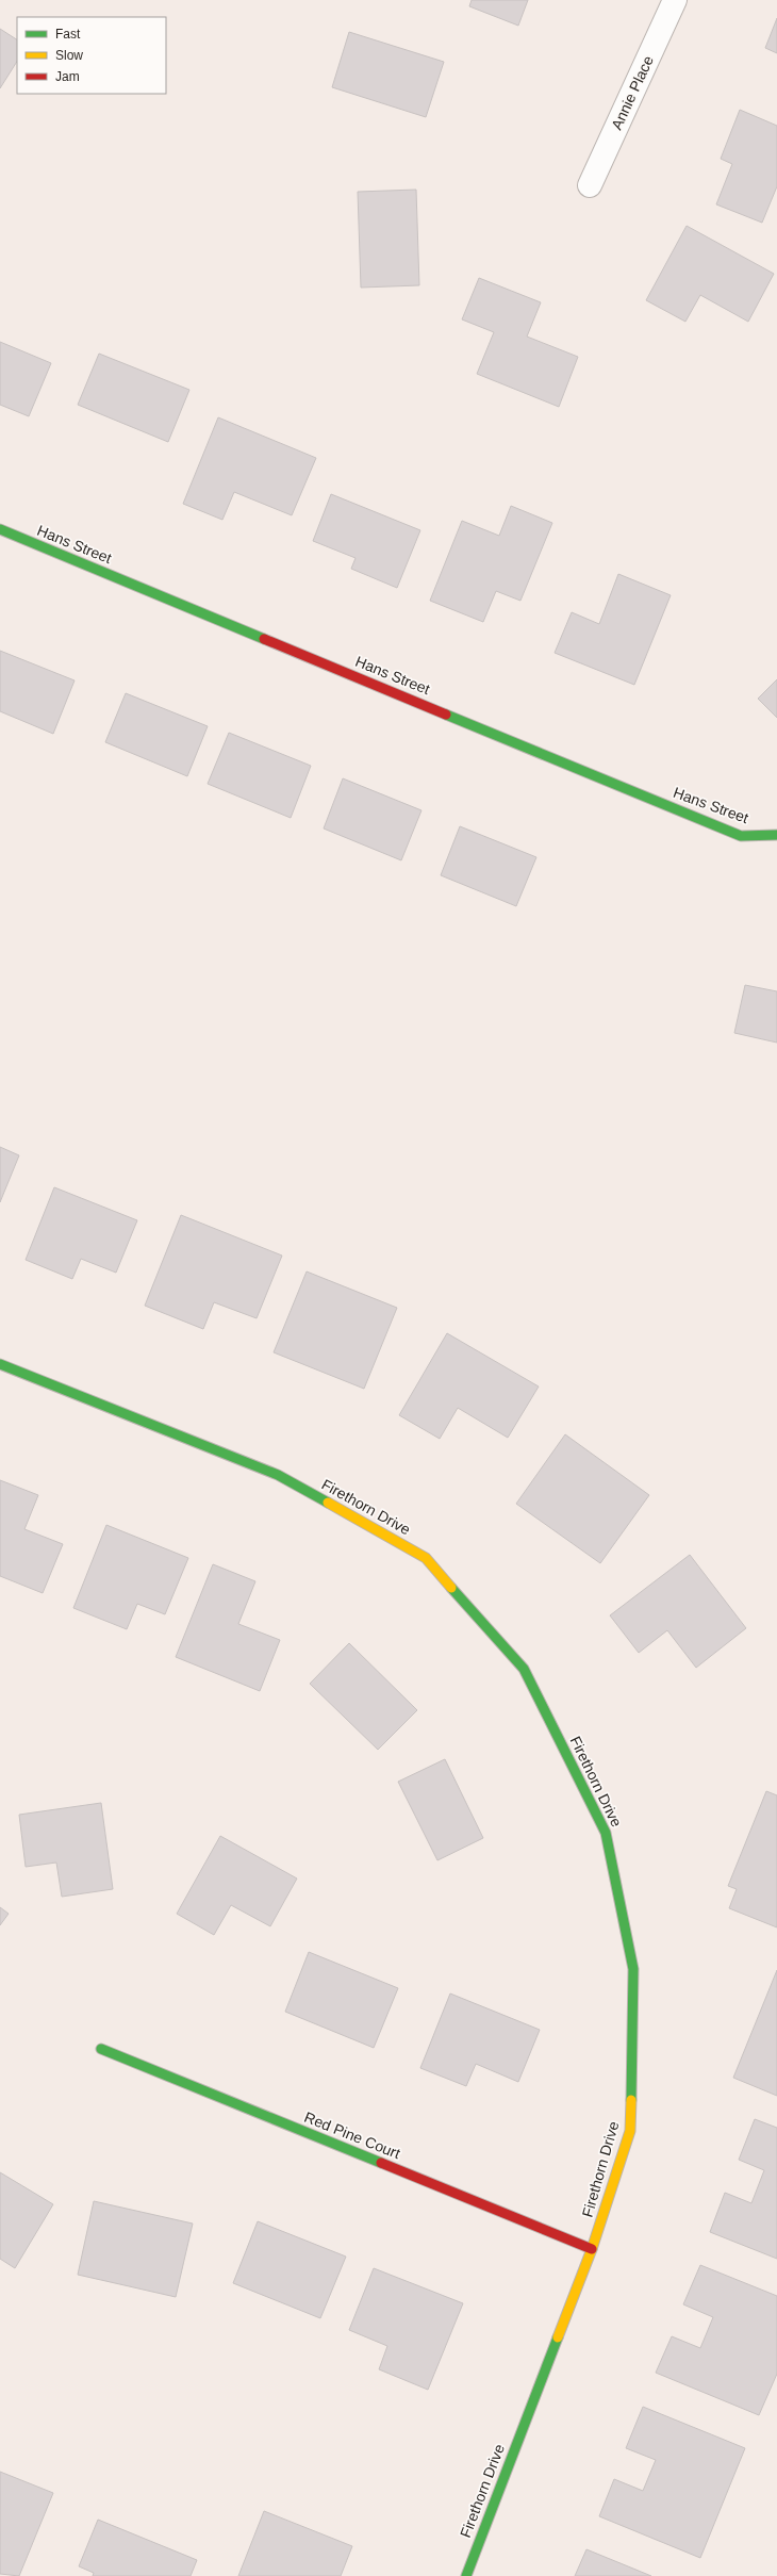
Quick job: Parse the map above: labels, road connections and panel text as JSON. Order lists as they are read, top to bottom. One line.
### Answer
{"streets":{"street":["Annie Place","Hans Street","Firethorn Drive","Red Pine Court"]},"crossings":[["Firethorn Drive","Red Pine Court"]],"legend":["Fast","Slow","Jam"]}
